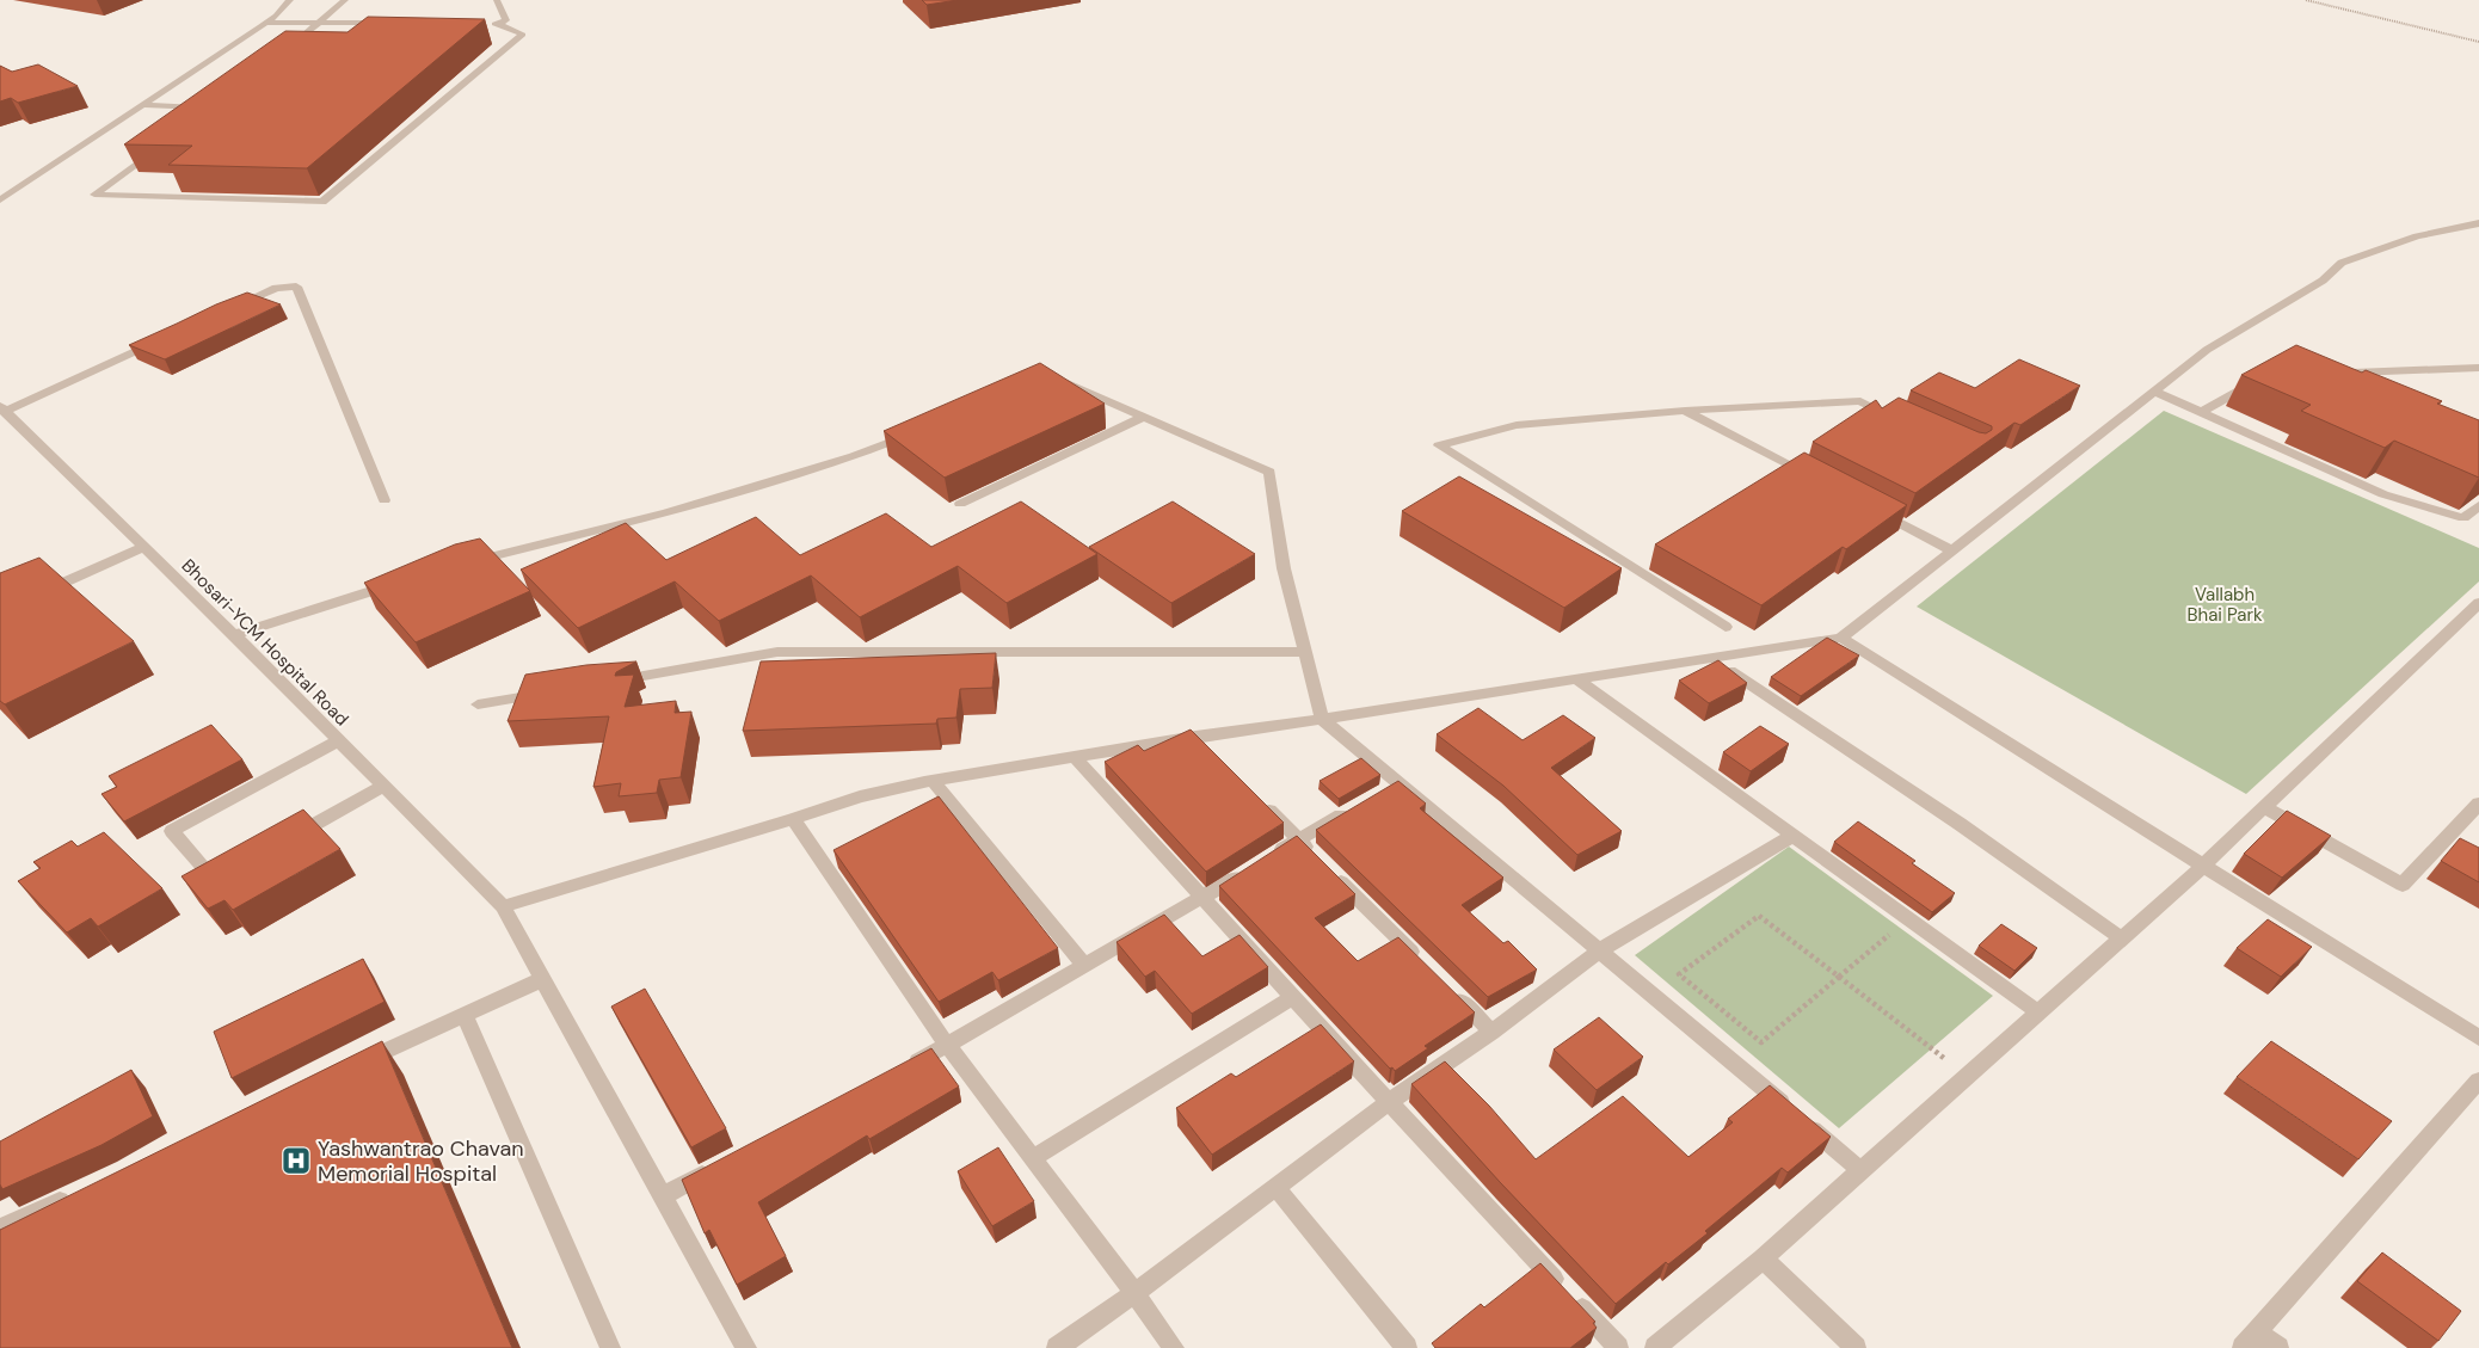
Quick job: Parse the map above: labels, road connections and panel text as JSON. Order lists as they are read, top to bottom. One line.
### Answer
{"streets":{"street":["Bhosari-YCM Hospital Road"]},"parks":["Vallabh Bhai Park"],"places":{"hospital":["Yashwantrao Chavan Memorial Hospital"]}}
